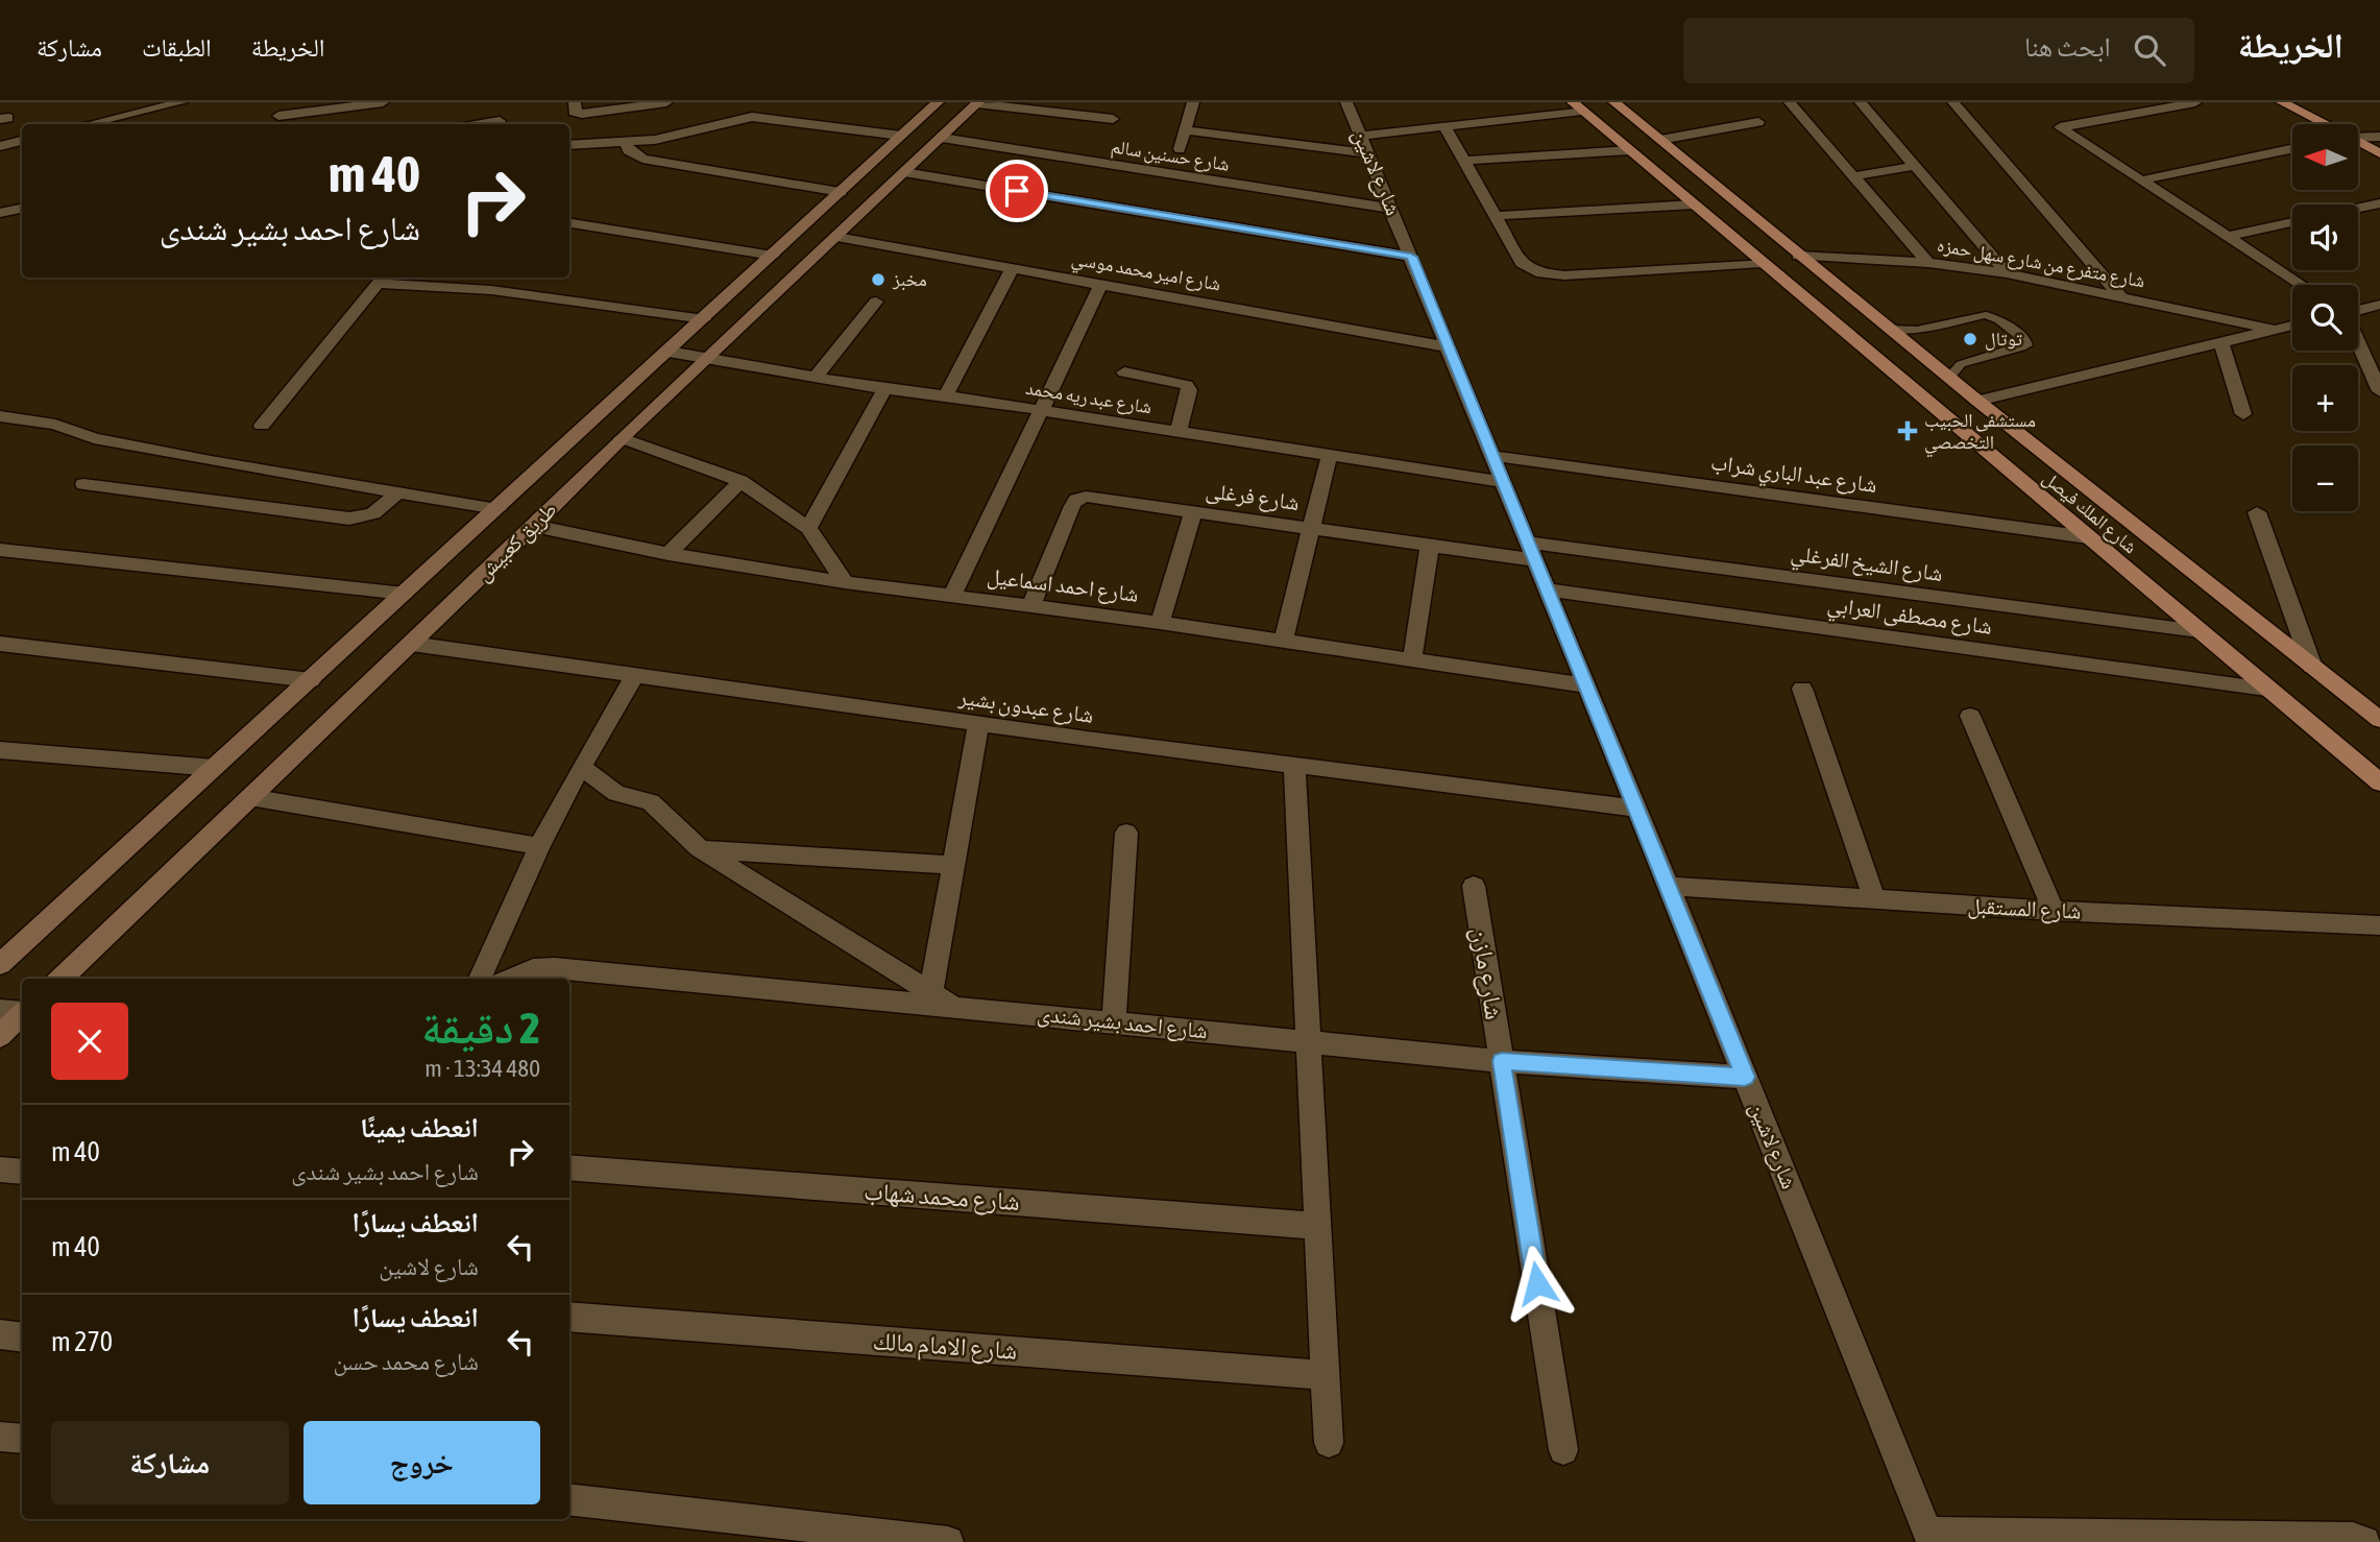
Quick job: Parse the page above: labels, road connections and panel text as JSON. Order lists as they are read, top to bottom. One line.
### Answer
{"streets":{"main road":["شارع الملك فيصل"],"street":["شارع حسنين سالم","شارع لاشين","شارع متفرع من شارع سهل حمزه","شارع امير محمد موسي","شارع عبد ريه محمد","شارع عبد الباري شراب","شارع فرغلى","طريق كعبيش","شارع الشيخ الفرغلي","شارع احمد اسماعيل","شارع مصطفى العرابي","شارع عبدون بشير","شارع المستقبل","شارع مازن","شارع احمد بشير شندى","شارع محمد شهاب","شارع الامام مالك"]},"crossings":[["شارع حسنين سالم","شارع لاشين"],["شارع حسنين سالم","طريق كعبيش"],["شارع لاشين","شارع امير محمد موسي"],["شارع لاشين","شارع عبد ريه محمد"],["شارع لاشين","شارع عبد الباري شراب"],["شارع لاشين","شارع فرغلى"],["شارع لاشين","شارع الشيخ الفرغلي"],["شارع لاشين","شارع احمد اسماعيل"],["شارع لاشين","شارع مصطفى العرابي"],["شارع لاشين","شارع عبدون بشير"],["شارع لاشين","شارع المستقبل"],["شارع لاشين","شارع احمد بشير شندى"],["شارع متفرع من شارع سهل حمزه","شارع الملك فيصل"],["شارع امير محمد موسي","طريق كعبيش"],["شارع عبد ريه محمد","طريق كعبيش"],["شارع عبد الباري شراب","شارع الملك فيصل"],["شارع فرغلى","شارع الشيخ الفرغلي"],["شارع فرغلى","شارع احمد اسماعيل"],["شارع الملك فيصل","شارع الشيخ الفرغلي"],["شارع الملك فيصل","شارع مصطفى العرابي"],["طريق كعبيش","شارع احمد اسماعيل"],["طريق كعبيش","شارع عبدون بشير"],["شارع مازن","شارع احمد بشير شندى"]],"places":{"other":["مخبز","توتال"],"health":["مستشفى الحبيب التخصصي"]},"north":"left","page":{"header":"الخريطة","search":"ابحث هنا","nav":["الخريطة","الطبقات","مشاركة"],"map_buttons":["+","−"],"turn":["40 m","شارع احمد بشير شندى"],"heading":["2 دقيقة","480 m · 13:34"],"list":[{"name":"انعطف يمينًا","note":"شارع احمد بشير شندى","value":"40 m"},{"name":"انعطف يسارًا","note":"شارع لاشين","value":"40 m"},{"name":"انعطف يسارًا","note":"شارع محمد حسن","value":"270 m"}],"buttons":["خروج","مشاركة"]}}
